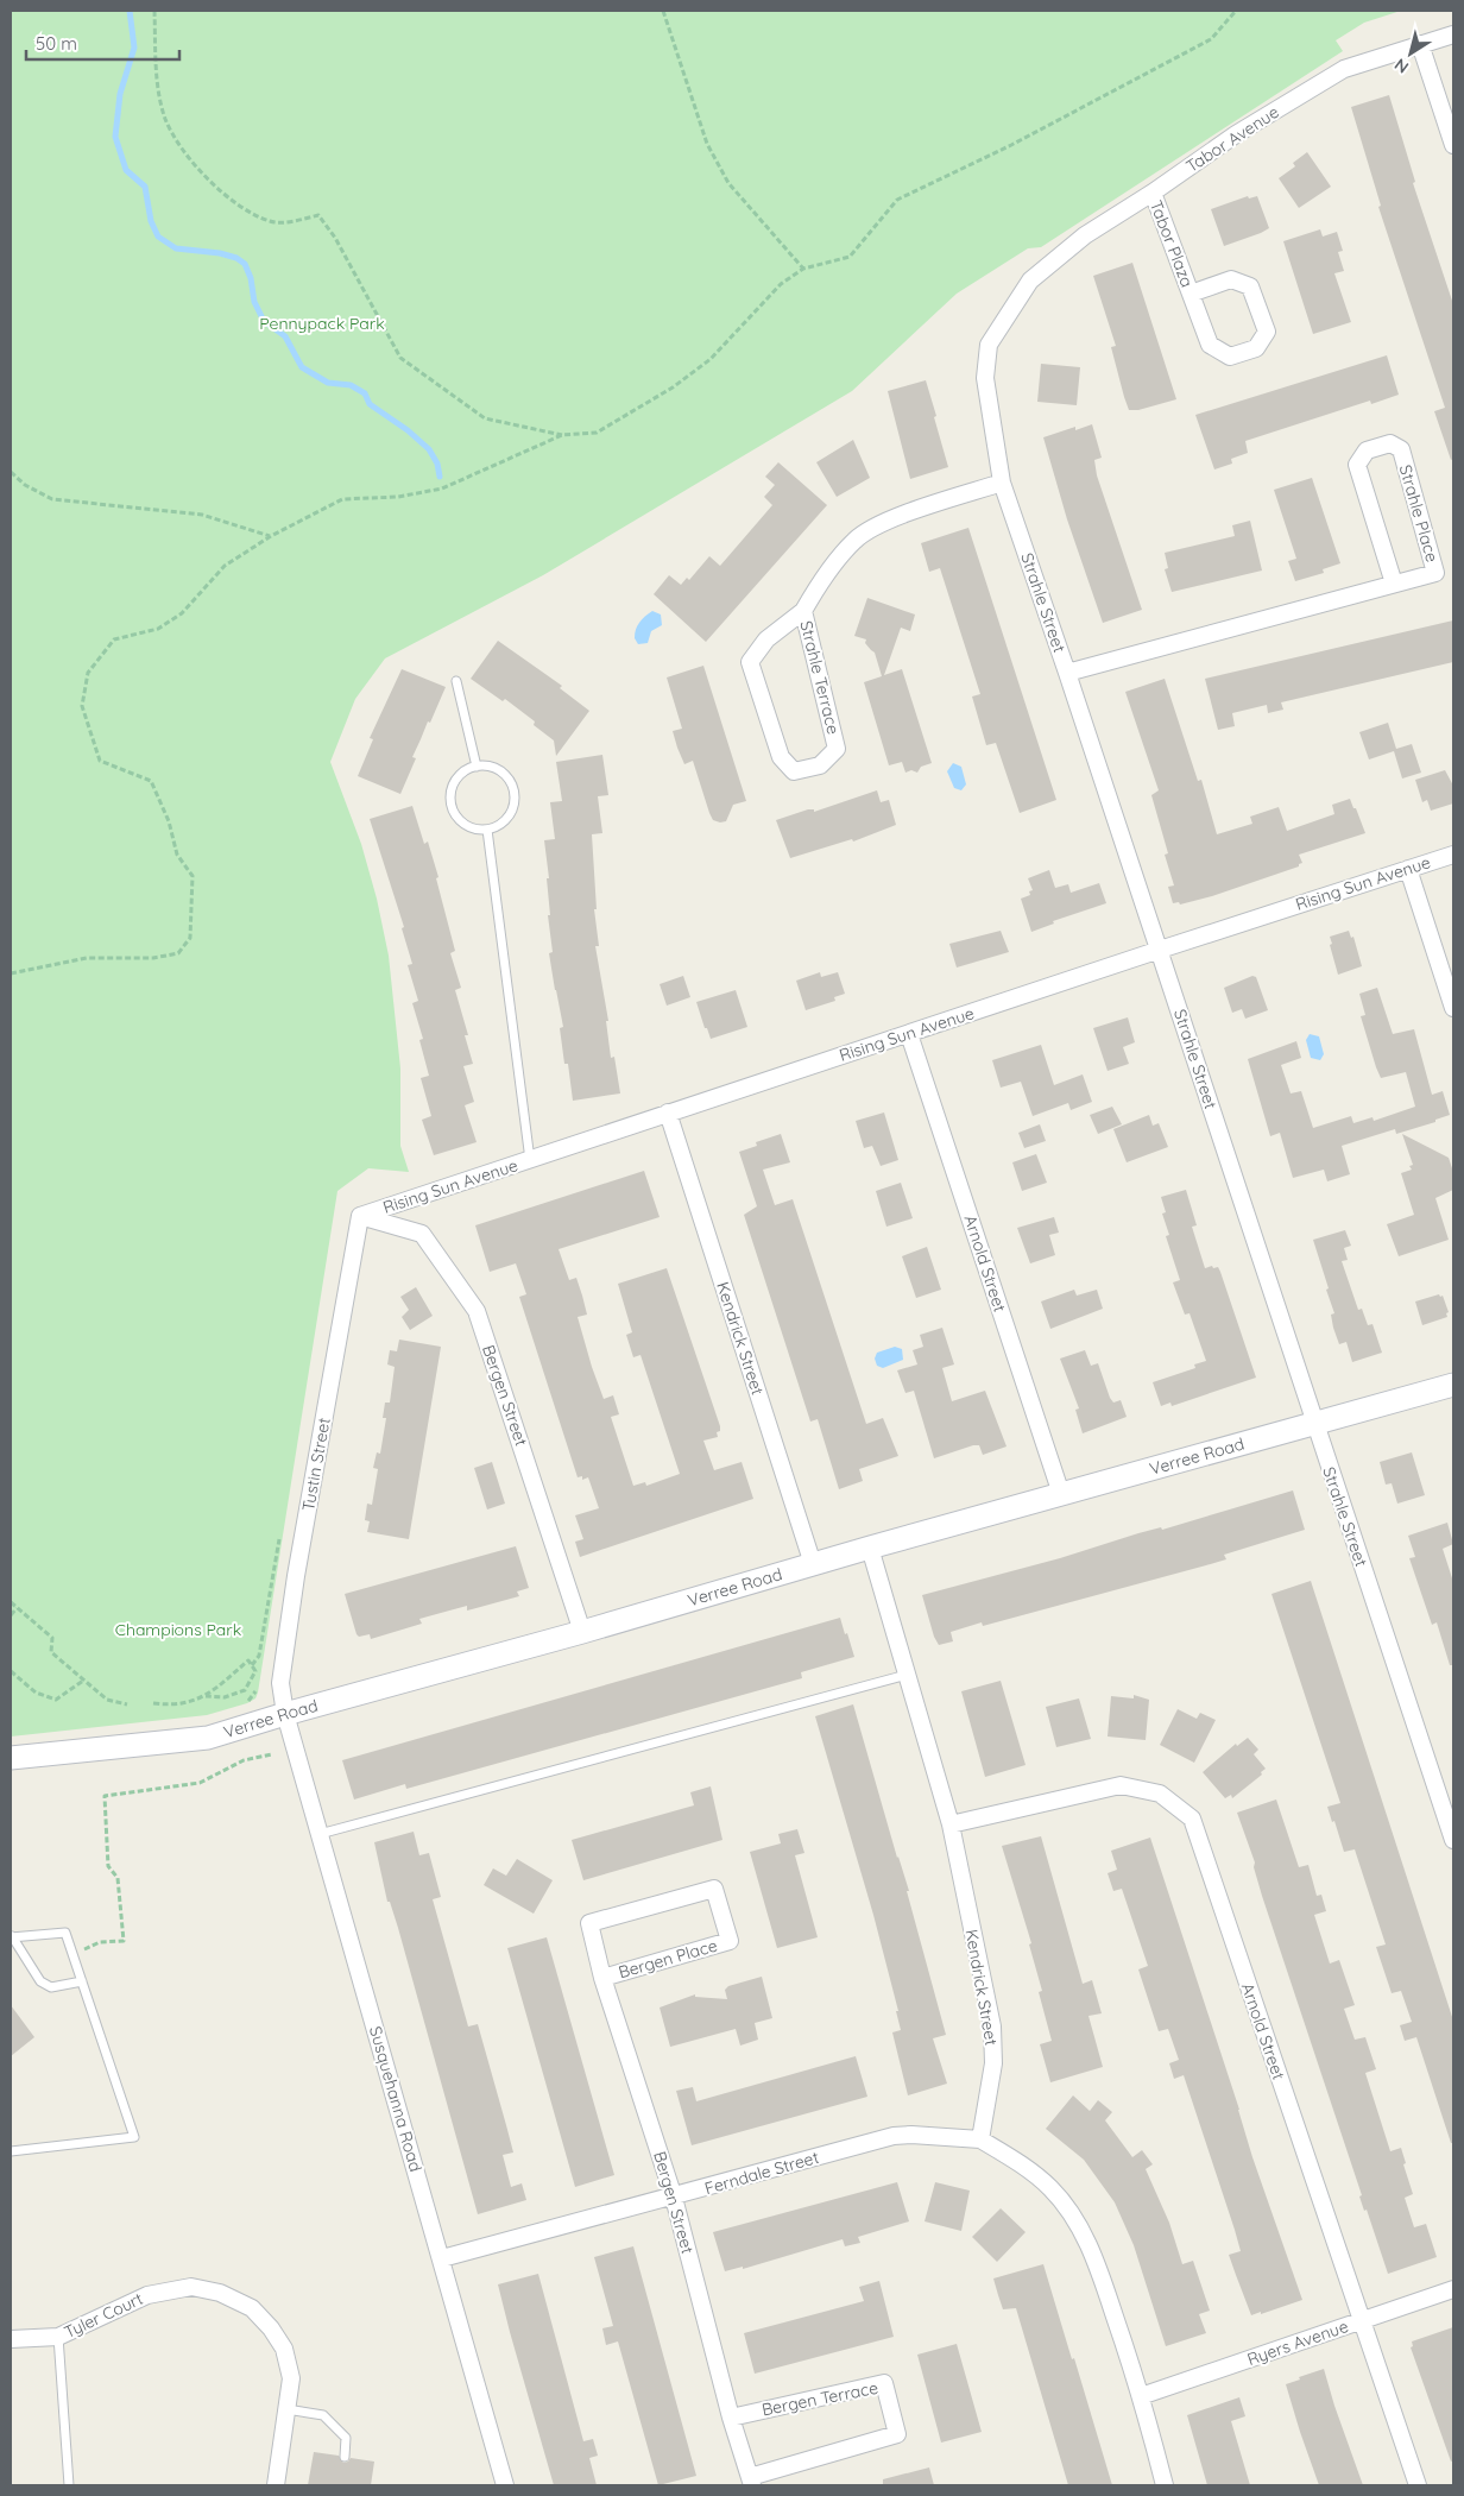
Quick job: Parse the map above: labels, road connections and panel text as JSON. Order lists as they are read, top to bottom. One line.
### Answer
{"streets":{"main road":["Verree Road"],"street":["Tabor Avenue","Tabor Plaza","Strahle Place","Strahle Street","Strahle Terrace","Rising Sun Avenue","Arnold Street","Kendrick Street","Bergen Street","Tustin Street","Bergen Place","Susquehanna Road","Ferndale Street","Tyler Court","Ryers Avenue","Bergen Terrace"]},"crossings":[["Tabor Avenue","Tabor Plaza"],["Tabor Avenue","Strahle Street"],["Strahle Place","Strahle Street"],["Strahle Street","Strahle Terrace"],["Strahle Street","Rising Sun Avenue"],["Strahle Street","Verree Road"],["Rising Sun Avenue","Arnold Street"],["Rising Sun Avenue","Kendrick Street"],["Rising Sun Avenue","Bergen Street"],["Rising Sun Avenue","Tustin Street"],["Arnold Street","Kendrick Street"],["Arnold Street","Verree Road"],["Arnold Street","Ryers Avenue"],["Kendrick Street","Verree Road"],["Kendrick Street","Ferndale Street"],["Bergen Street","Verree Road"],["Bergen Street","Tustin Street"],["Bergen Street","Bergen Place"],["Bergen Street","Ferndale Street"],["Bergen Street","Bergen Terrace"],["Verree Road","Tustin Street"],["Verree Road","Susquehanna Road"],["Tustin Street","Susquehanna Road"],["Susquehanna Road","Ferndale Street"]],"parks":["Pennypack Park","Champions Park"],"scale_bar":"50 m","north":"bottom left"}
